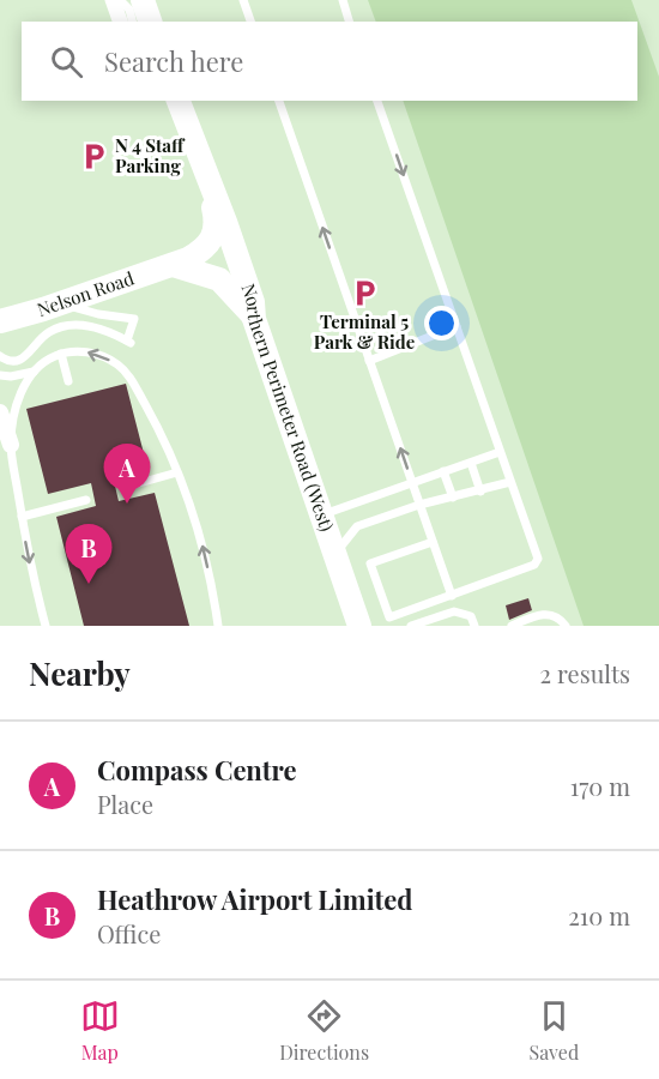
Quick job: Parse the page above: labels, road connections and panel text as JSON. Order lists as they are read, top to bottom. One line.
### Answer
{"streets":{"street":["Nelson Road","Northern Perimeter Road (West)"]},"crossings":[["Nelson Road","Northern Perimeter Road (West)"]],"places":{"parking":["N 4 Staff Parking","Terminal 5 Park & Ride"]},"page":{"search":"Search here","pins":["A","B"],"heading":["Nearby","2 results"],"list":[{"mark":"A","name":"Compass Centre","note":"Place","value":"170 m"},{"mark":"B","name":"Heathrow Airport Limited","note":"Office","value":"210 m"}],"nav":["Map","Directions","Saved"]}}
